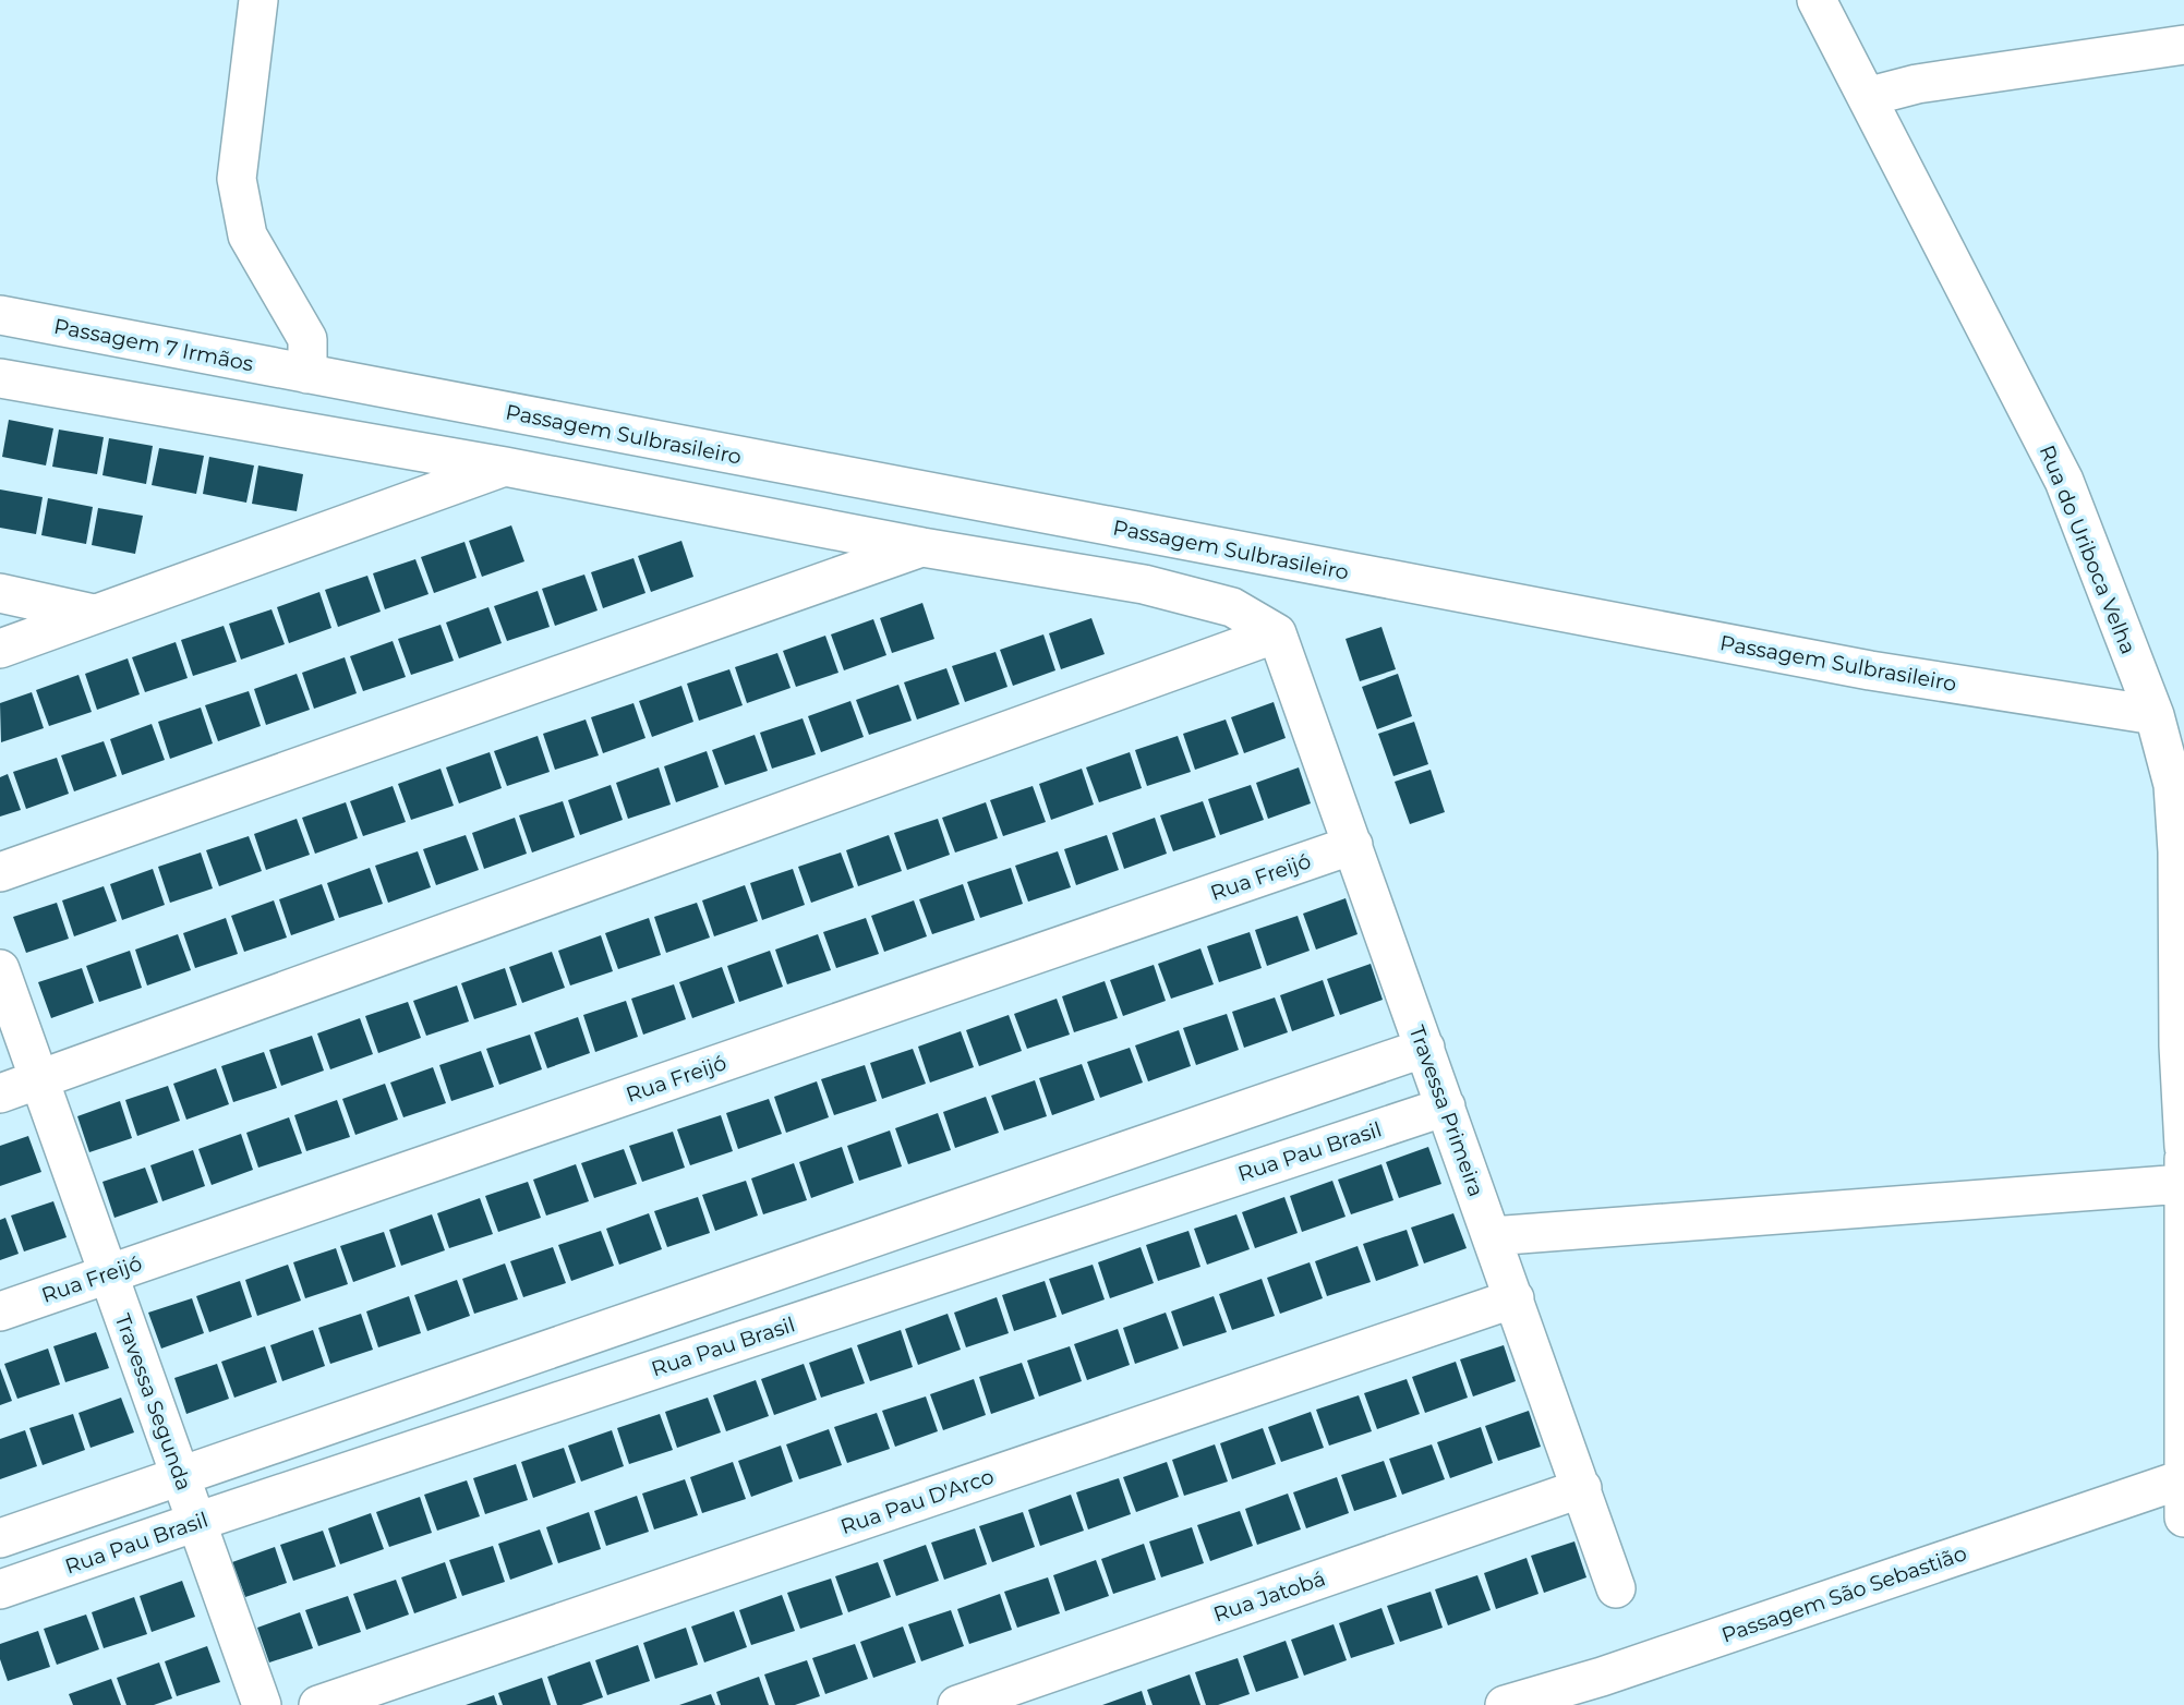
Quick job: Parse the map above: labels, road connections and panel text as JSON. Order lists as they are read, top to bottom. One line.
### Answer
{"streets":{"street":["Passagem 7 Irmãos","Passagem Sulbrasileiro","Rua do Uriboca Velha","Rua Freijó","Travessa Primeira","Rua Pau Brasil","Travessa Segunda","Rua Pau D'Arco","Passagem São Sebastião","Rua Jatobá"]},"crossings":[["Passagem 7 Irmãos","Passagem Sulbrasileiro"],["Passagem Sulbrasileiro","Rua do Uriboca Velha"],["Rua do Uriboca Velha","Passagem São Sebastião"],["Rua Freijó","Travessa Primeira"],["Rua Freijó","Travessa Segunda"],["Travessa Primeira","Rua Pau Brasil"],["Travessa Primeira","Rua Pau D'Arco"],["Travessa Primeira","Rua Jatobá"],["Rua Pau Brasil","Travessa Segunda"]]}
